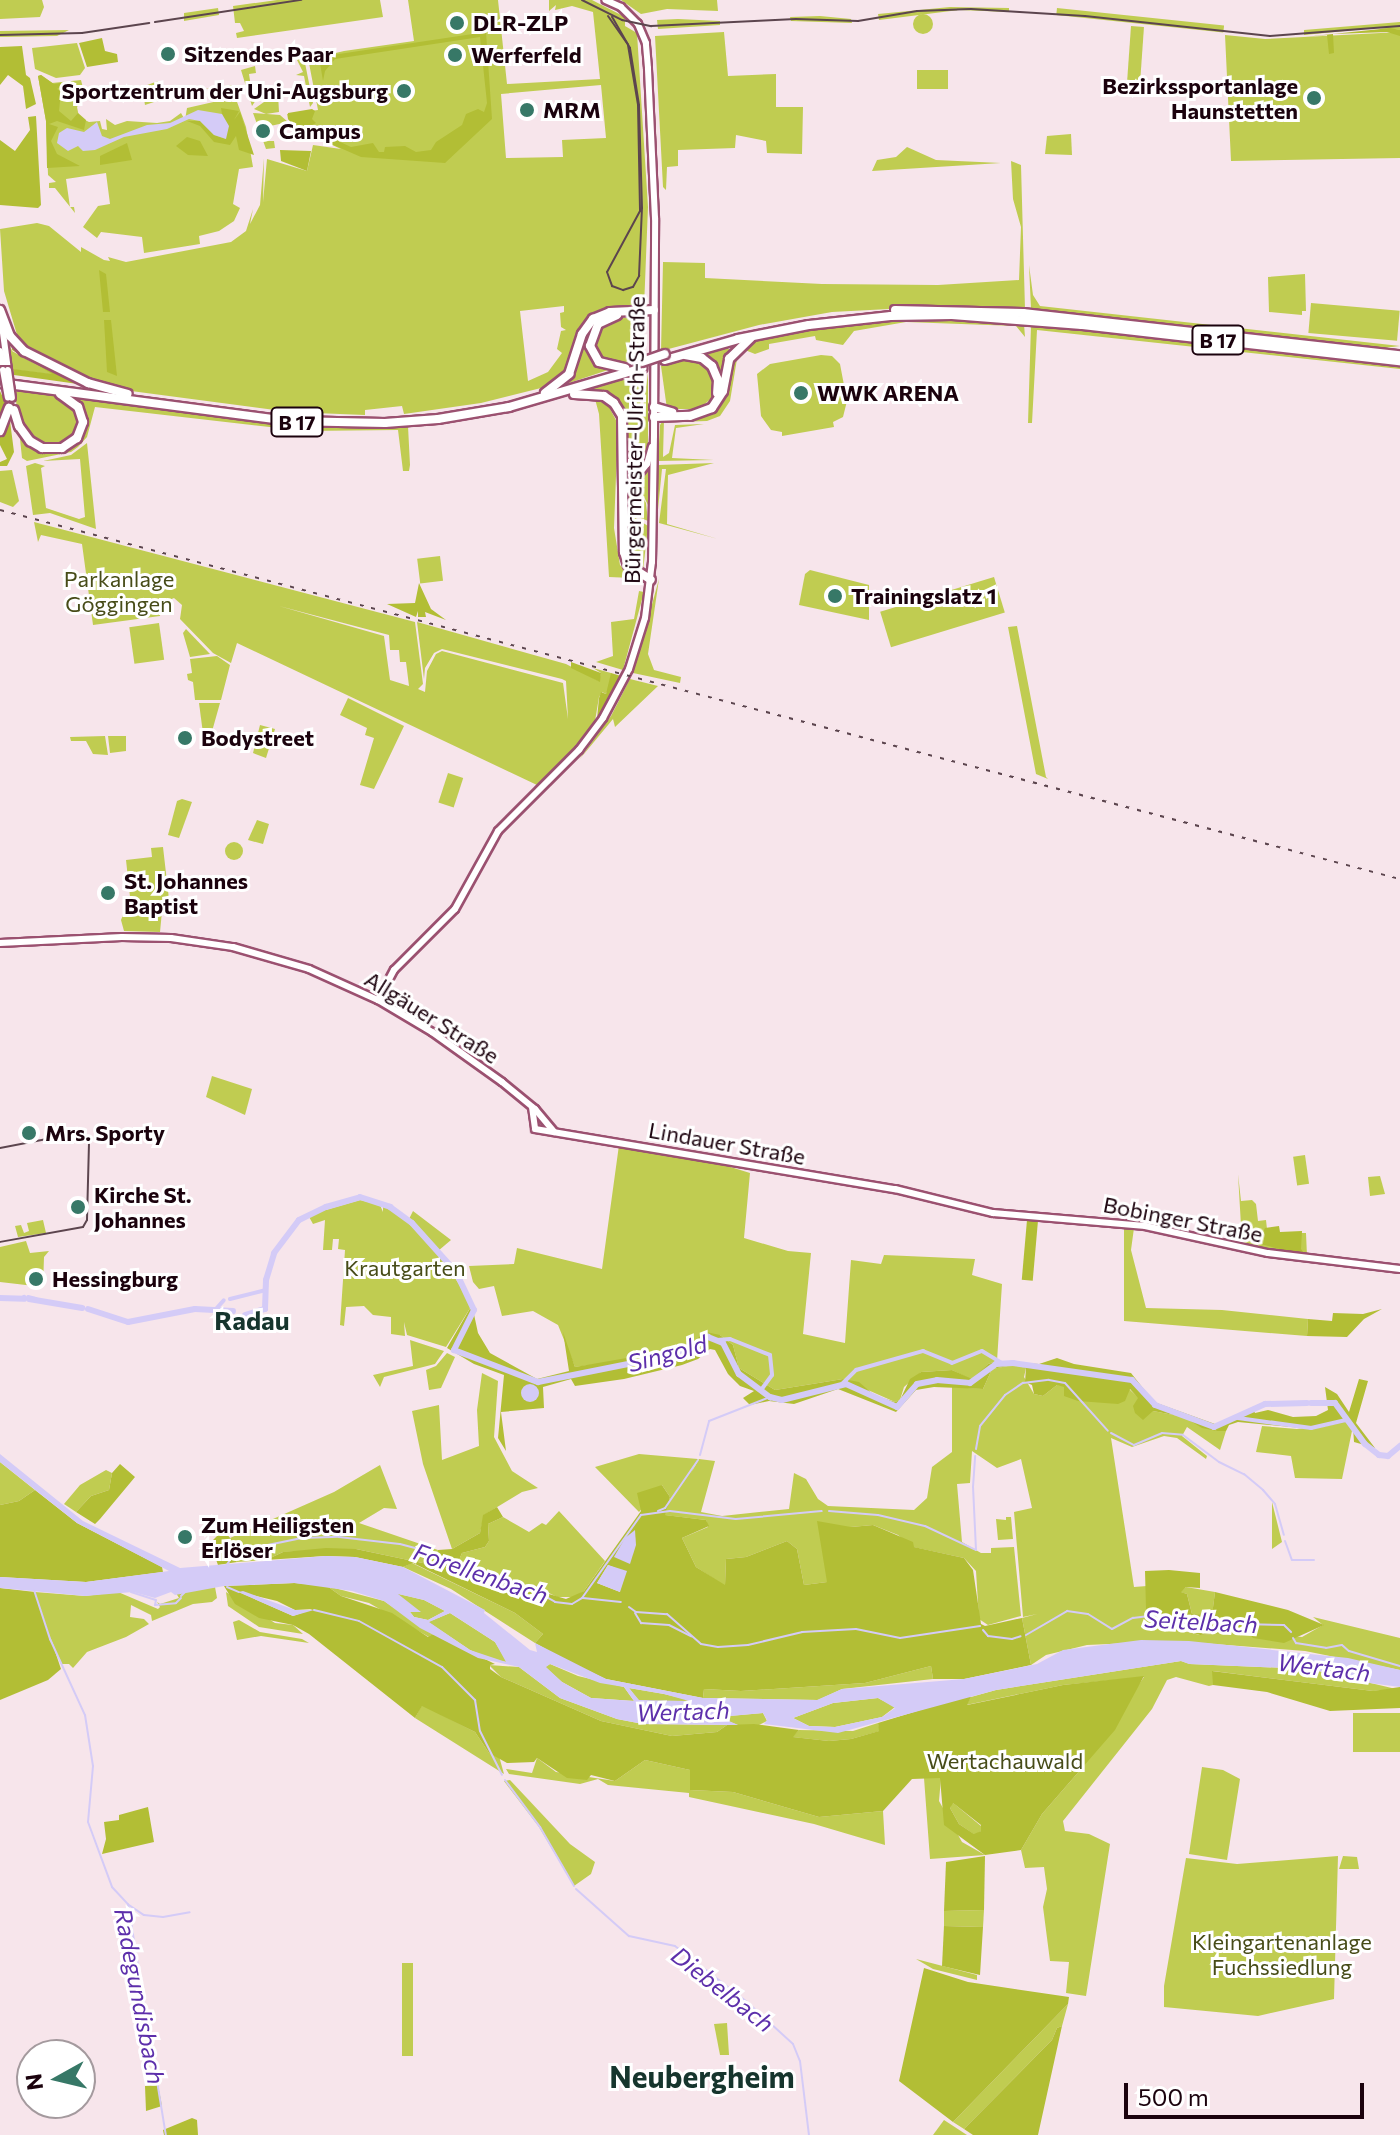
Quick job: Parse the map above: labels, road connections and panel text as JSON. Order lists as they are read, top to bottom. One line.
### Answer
{"streets":{"highway":["B 17"],"main road":["Bürgermeister-Ulrich-Straße","Allgäuer Straße","Lindauer Straße","Bobinger Straße"]},"crossings":[["Bürgermeister-Ulrich-Straße","Allgäuer Straße"],["Allgäuer Straße","Lindauer Straße"],["Lindauer Straße","Bobinger Straße"]],"districts":["Radau","Neubergheim"],"water":["Singold","Forellenbach","Seitelbach","Wertach","Diebelbach","Radegundisbach"],"parks":["Parkanlage Göggingen","Krautgarten","Wertachauwald","Kleingartenanlage Fuchssiedlung"],"places":["DLR-ZLP","Sitzendes Paar","Werferfeld","Sportzentrum der Uni-Augsburg","Bezirkssportanlage Haunstetten","MRM","Campus","WWK ARENA","Trainingslatz 1","Bodystreet","St. Johannes Baptist","Mrs. Sporty","Kirche St. Johannes","Hessingburg","Zum Heiligsten Erlöser"],"scale_bar":"500 m","north":"left"}
